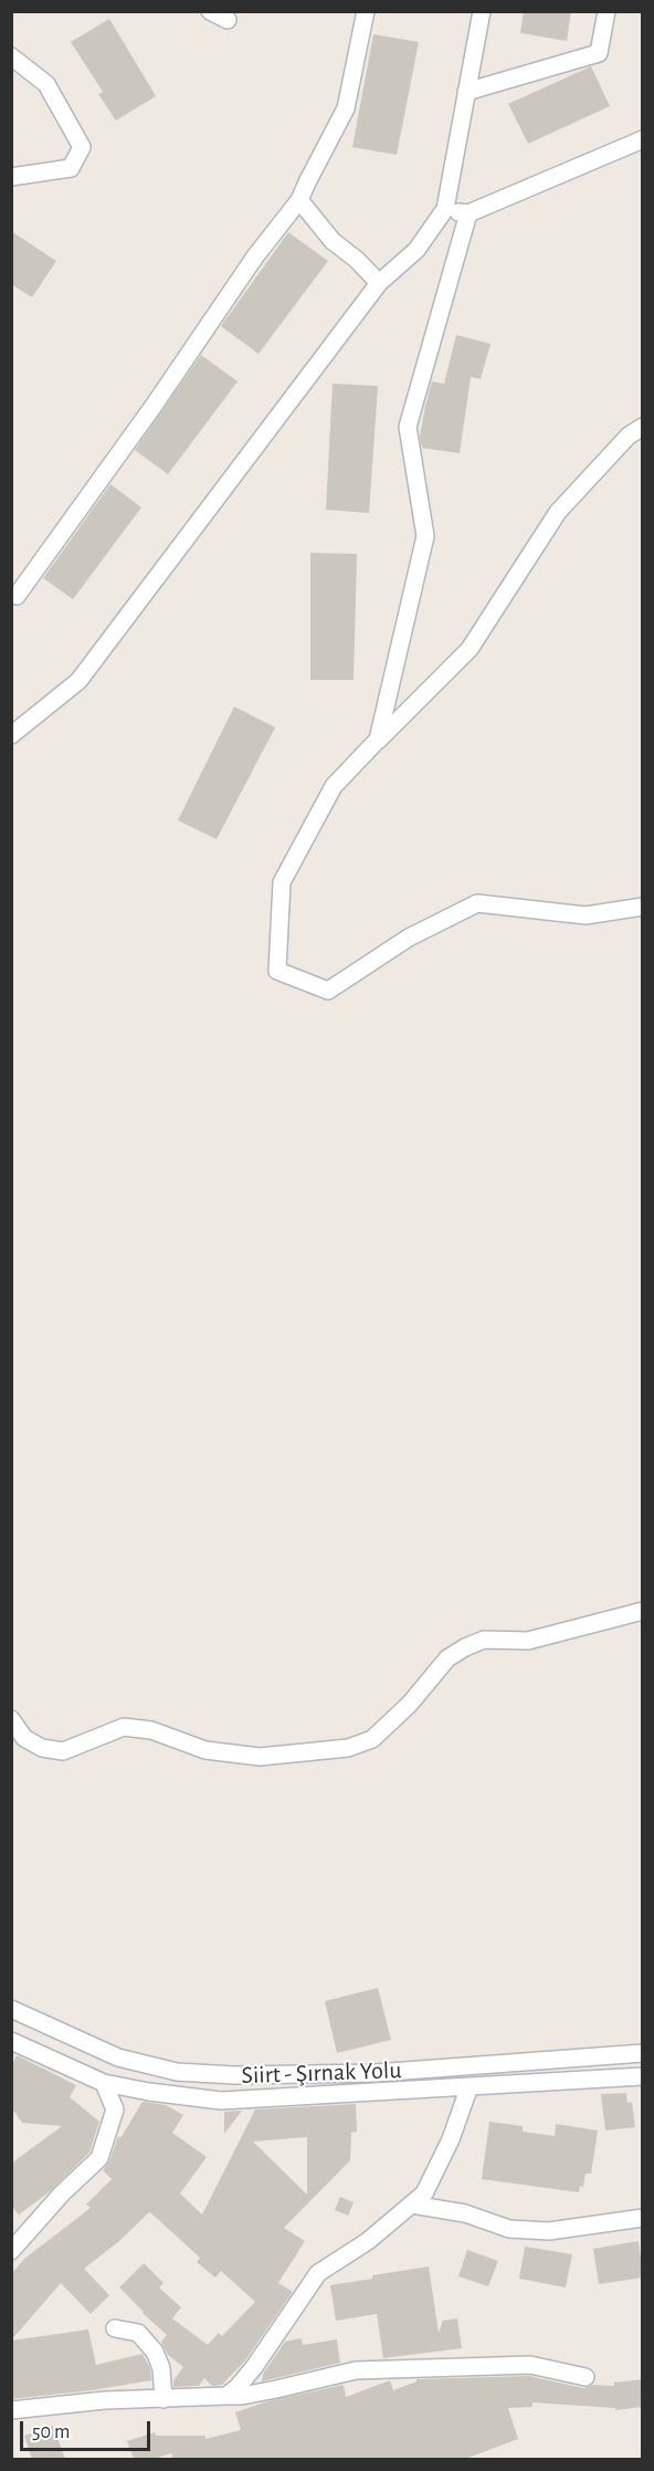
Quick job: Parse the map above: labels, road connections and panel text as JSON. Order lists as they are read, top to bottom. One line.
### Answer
{"streets":{"street":["Siirt - Şırnak Yolu"]},"scale_bar":"50 m"}
